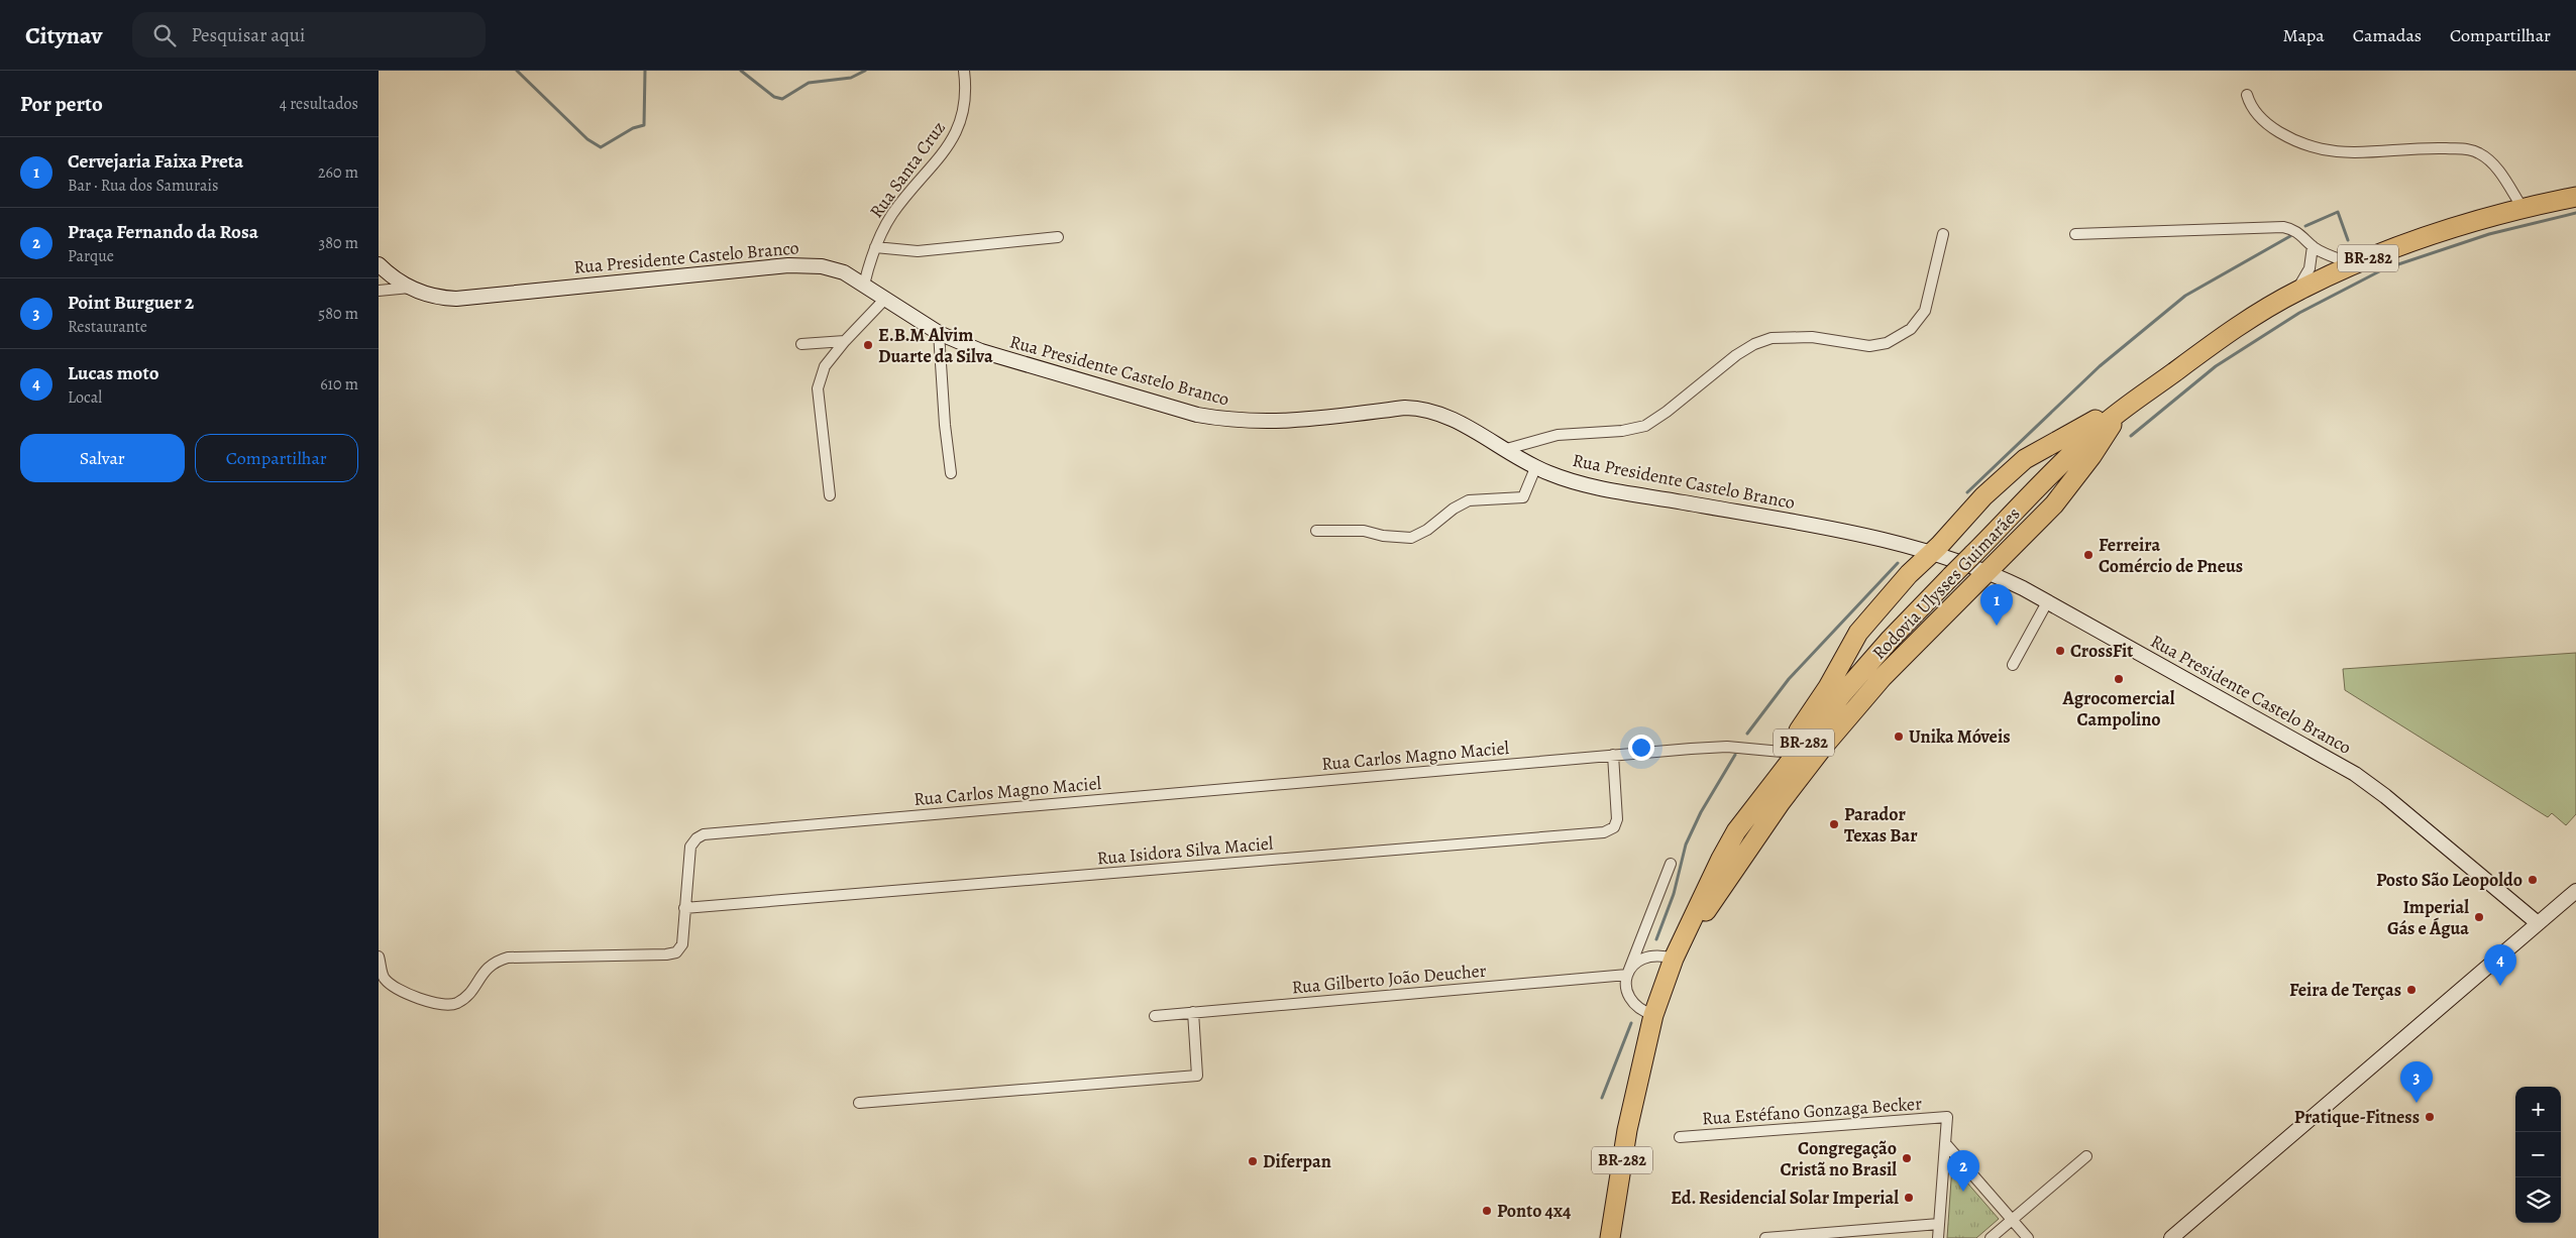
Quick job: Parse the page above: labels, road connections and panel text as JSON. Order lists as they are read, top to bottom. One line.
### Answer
{"streets":{"highway":["BR-282","Rodovia Ulysses Guimarães"],"street":["Rua Santa Cruz","Rua Presidente Castelo Branco","Rua Carlos Magno Maciel","Rua Isidora Silva Maciel","Rua Gilberto João Deucher","Rua Estéfano Gonzaga Becker"]},"crossings":[["Rua Santa Cruz","Rua Presidente Castelo Branco"],["Rua Carlos Magno Maciel","Rua Isidora Silva Maciel"]],"places":["E.B.M Alvim Duarte da Silva","Ferreira Comércio de Pneus","CrossFit","Agrocomercial Campolino","Unika Móveis","Parador Texas Bar","Posto São Leopoldo","Imperial Gás e Água","Feira de Terças","Pratique-Fitness","Congregação Cristã no Brasil","Diferpan","Ed. Residencial Solar Imperial","Ponto 4x4"],"page":{"header":"Citynav","search":"Pesquisar aqui","nav":["Mapa","Camadas","Compartilhar"],"heading":["Por perto","4 resultados"],"list":[{"mark":"1","name":"Cervejaria Faixa Preta","note":"Bar · Rua dos Samurais","value":"260 m"},{"mark":"2","name":"Praça Fernando da Rosa","note":"Parque","value":"380 m"},{"mark":"3","name":"Point Burguer 2","note":"Restaurante","value":"580 m"},{"mark":"4","name":"Lucas moto","note":"Local","value":"610 m"}],"buttons":["Salvar","Compartilhar"],"pins":["1","4","3","2"],"map_buttons":["+","−"]}}
